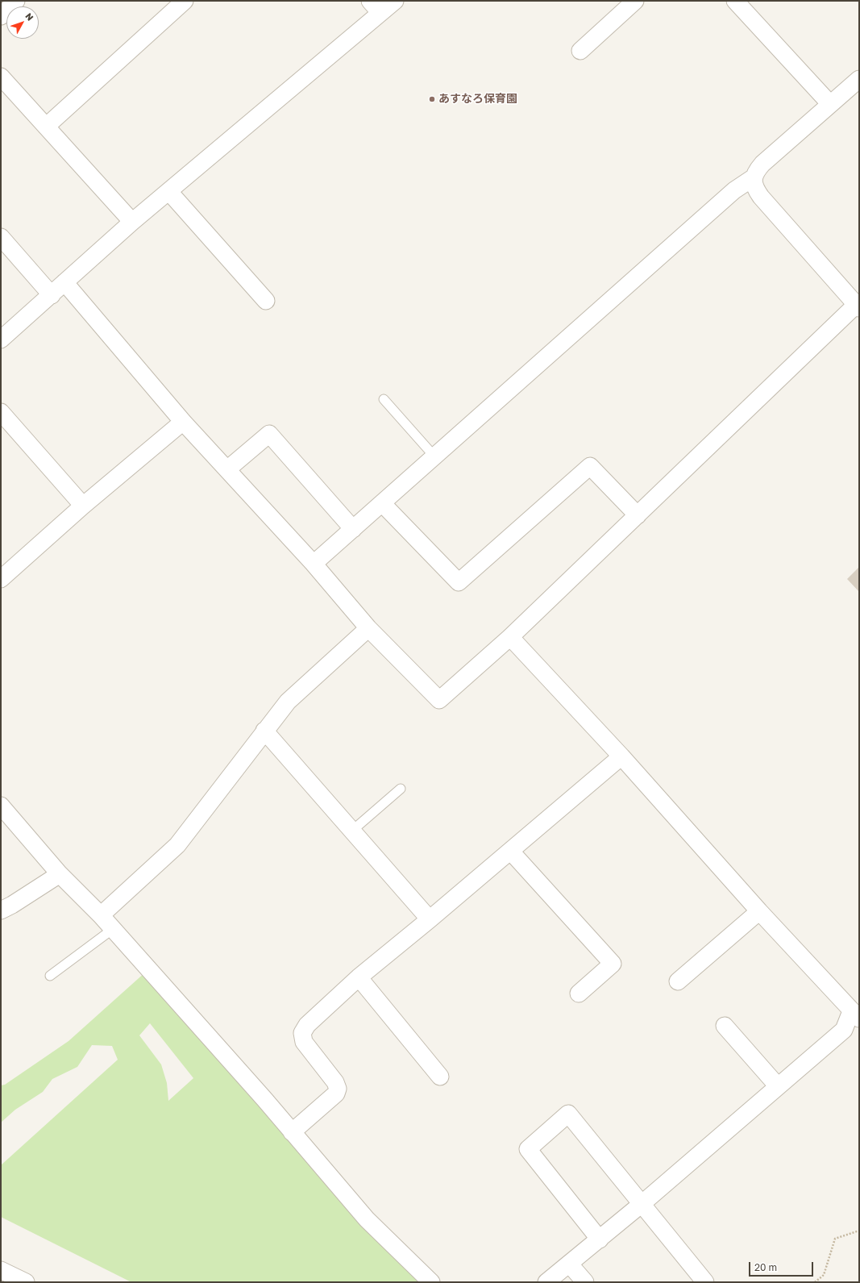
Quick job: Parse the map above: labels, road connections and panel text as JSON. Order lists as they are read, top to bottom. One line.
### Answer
{"places":["あすなろ保育園"],"scale_bar":"20 m","north":"top right"}
